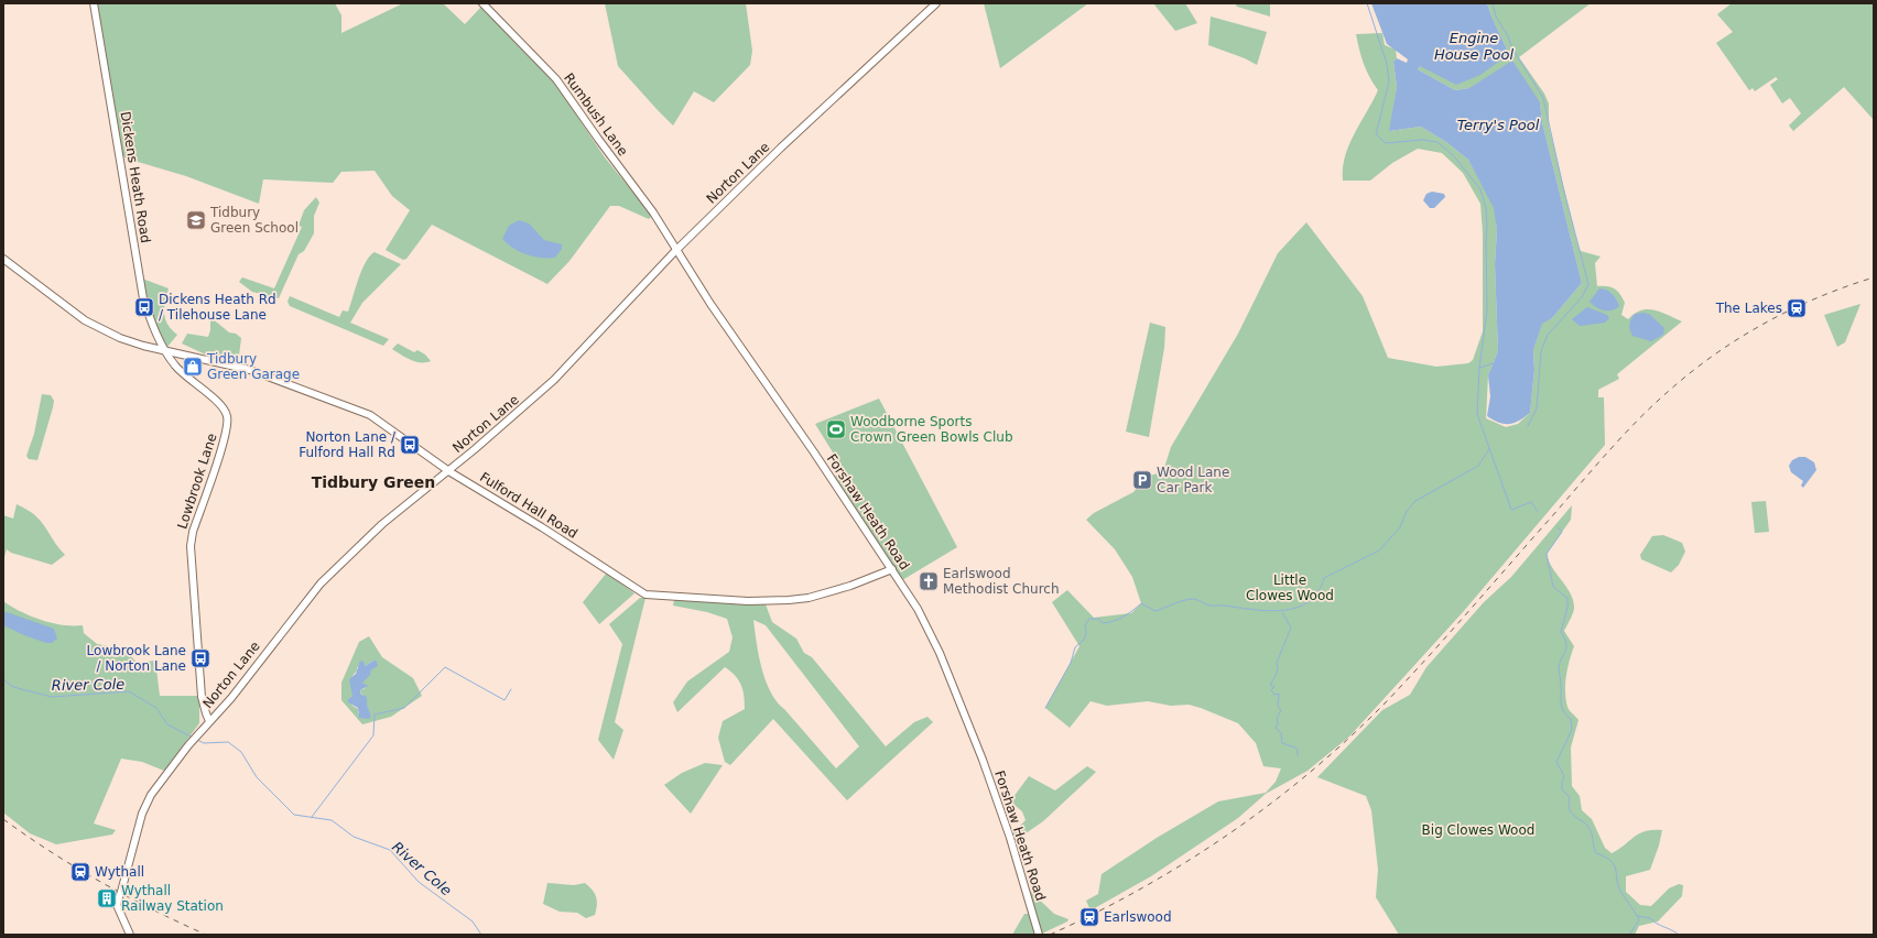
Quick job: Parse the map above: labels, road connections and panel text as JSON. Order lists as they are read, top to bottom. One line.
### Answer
{"streets":{"street":["Rumbush Lane","Norton Lane","Dickens Heath Road","Lowbrook Lane","Fulford Hall Road","Forshaw Heath Road"]},"crossings":[["Rumbush Lane","Norton Lane"],["Rumbush Lane","Forshaw Heath Road"],["Norton Lane","Lowbrook Lane"],["Norton Lane","Fulford Hall Road"],["Norton Lane","Forshaw Heath Road"],["Dickens Heath Road","Lowbrook Lane"],["Dickens Heath Road","Fulford Hall Road"],["Lowbrook Lane","Fulford Hall Road"],["Fulford Hall Road","Forshaw Heath Road"]],"districts":["Tidbury Green"],"water":["Engine House Pool","Terry's Pool","River Cole"],"parks":["Little Clowes Wood","Big Clowes Wood"],"places":{"school or university":["Tidbury Green School"],"bus stop":["Dickens Heath Rd / Tilehouse Lane","Norton Lane / Fulford Hall Rd","Lowbrook Lane / Norton Lane"],"station":["The Lakes","Wythall","Earlswood"],"shop":["Tidbury Green Garage"],"sports":["Woodborne Sports Crown Green Bowls Club"],"parking":["Wood Lane Car Park"],"church":["Earlswood Methodist Church"],"building":["Wythall Railway Station"]}}
